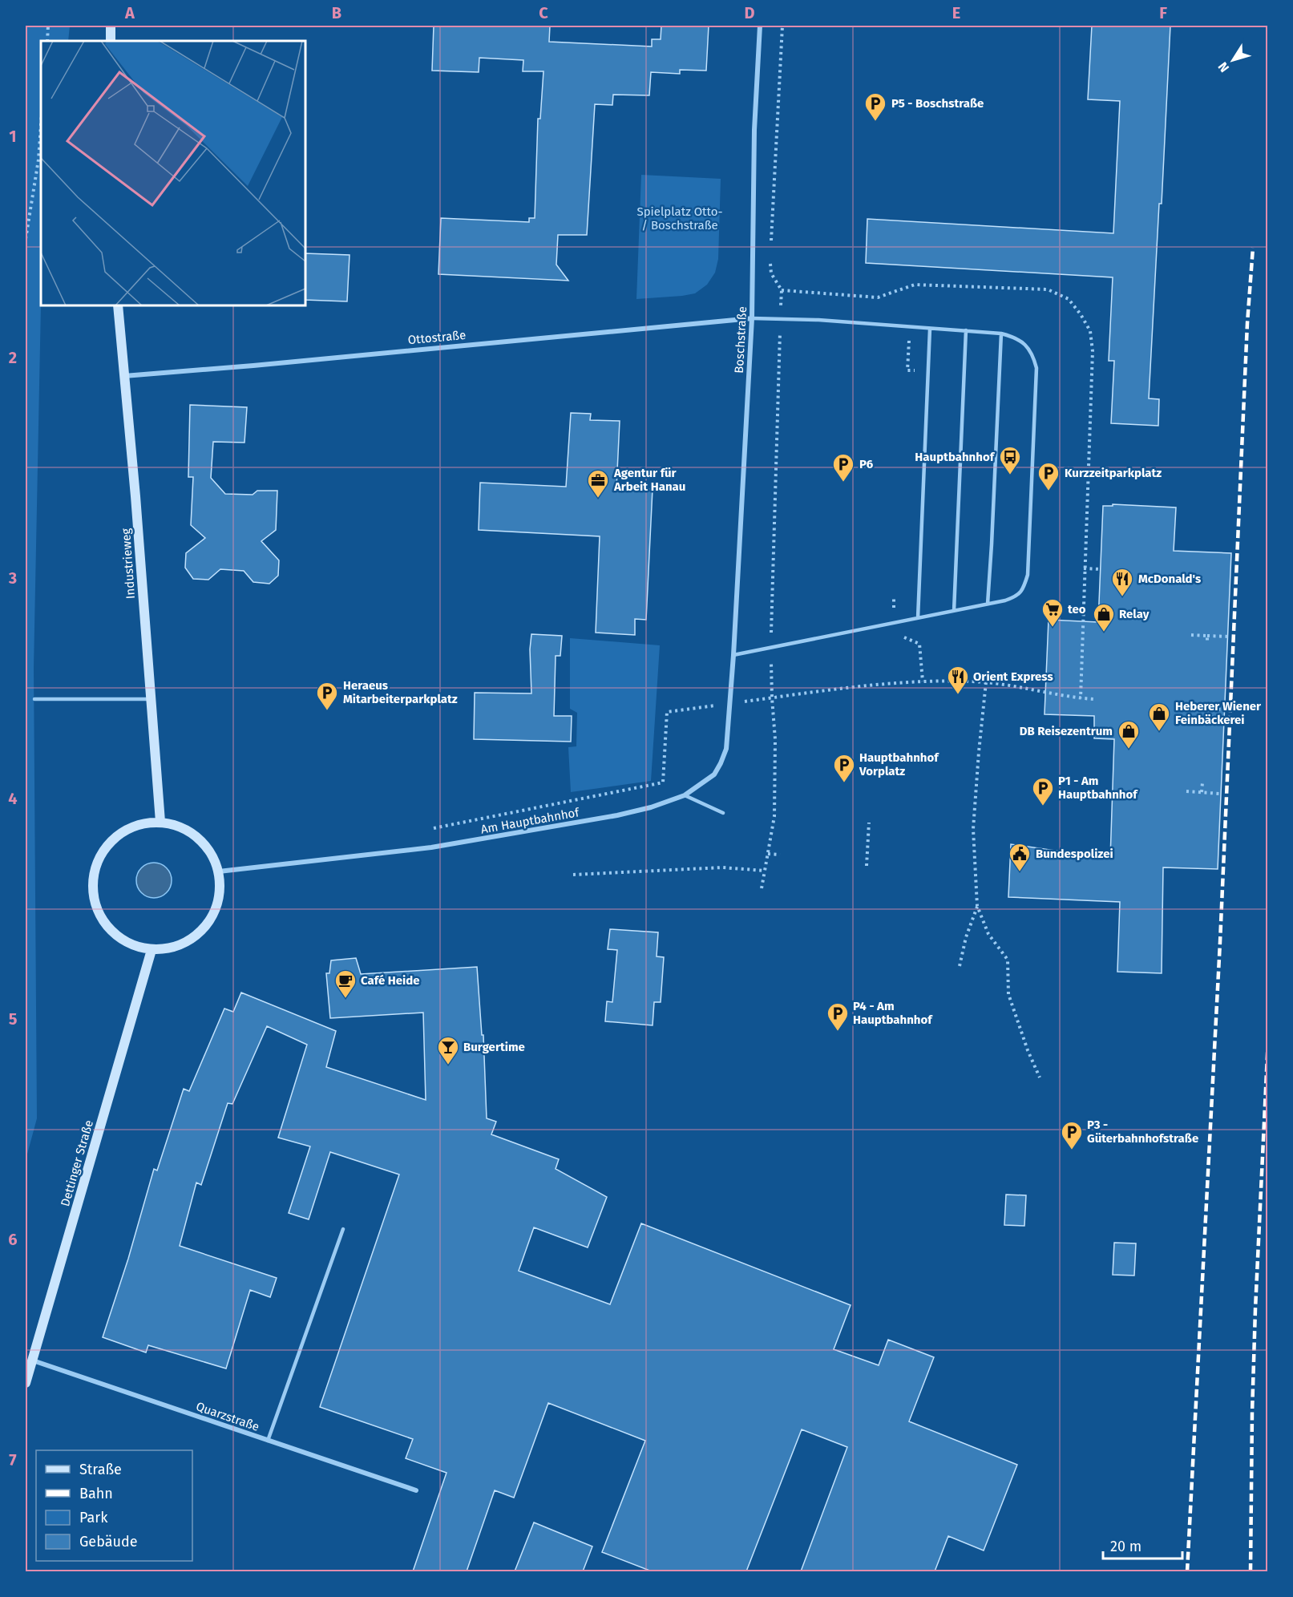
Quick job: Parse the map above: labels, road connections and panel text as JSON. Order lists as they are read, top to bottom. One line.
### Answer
{"streets":{"street":["Ottostraße","Boschstraße","Industrieweg","Am Hauptbahnhof","Dettinger Straße","Quarzstraße"]},"crossings":[["Ottostraße","Boschstraße"],["Ottostraße","Industrieweg"],["Boschstraße","Am Hauptbahnhof"],["Industrieweg","Am Hauptbahnhof"],["Industrieweg","Dettinger Straße"],["Am Hauptbahnhof","Dettinger Straße"],["Dettinger Straße","Quarzstraße"]],"parks":["Spielplatz Otto- / Boschstraße"],"places":{"parking":["P5 - Boschstraße","P6","Kurzzeitparkplatz","Heraeus Mitarbeiterparkplatz","Hauptbahnhof Vorplatz","P1 - Am Hauptbahnhof","P4 - Am Hauptbahnhof","P3 - Güterbahnhofstraße"],"bus stop":["Hauptbahnhof"],"office":["Agentur für Arbeit Hanau"],"restaurant":["McDonald's","Orient Express"],"supermarket":["teo"],"shop":["Relay","Heberer Wiener Feinbäckerei","DB Reisezentrum"],"public building":["Bundespolizei"],"cafe":["Café Heide"],"bar":["Burgertime"]},"legend":["Straße","Bahn","Park","Gebäude"],"scale_bar":"20 m","north":"bottom left","grid":{"columns":["A","B","C","D","E","F"],"rows":["1","2","3","4","5","6","7"]}}
